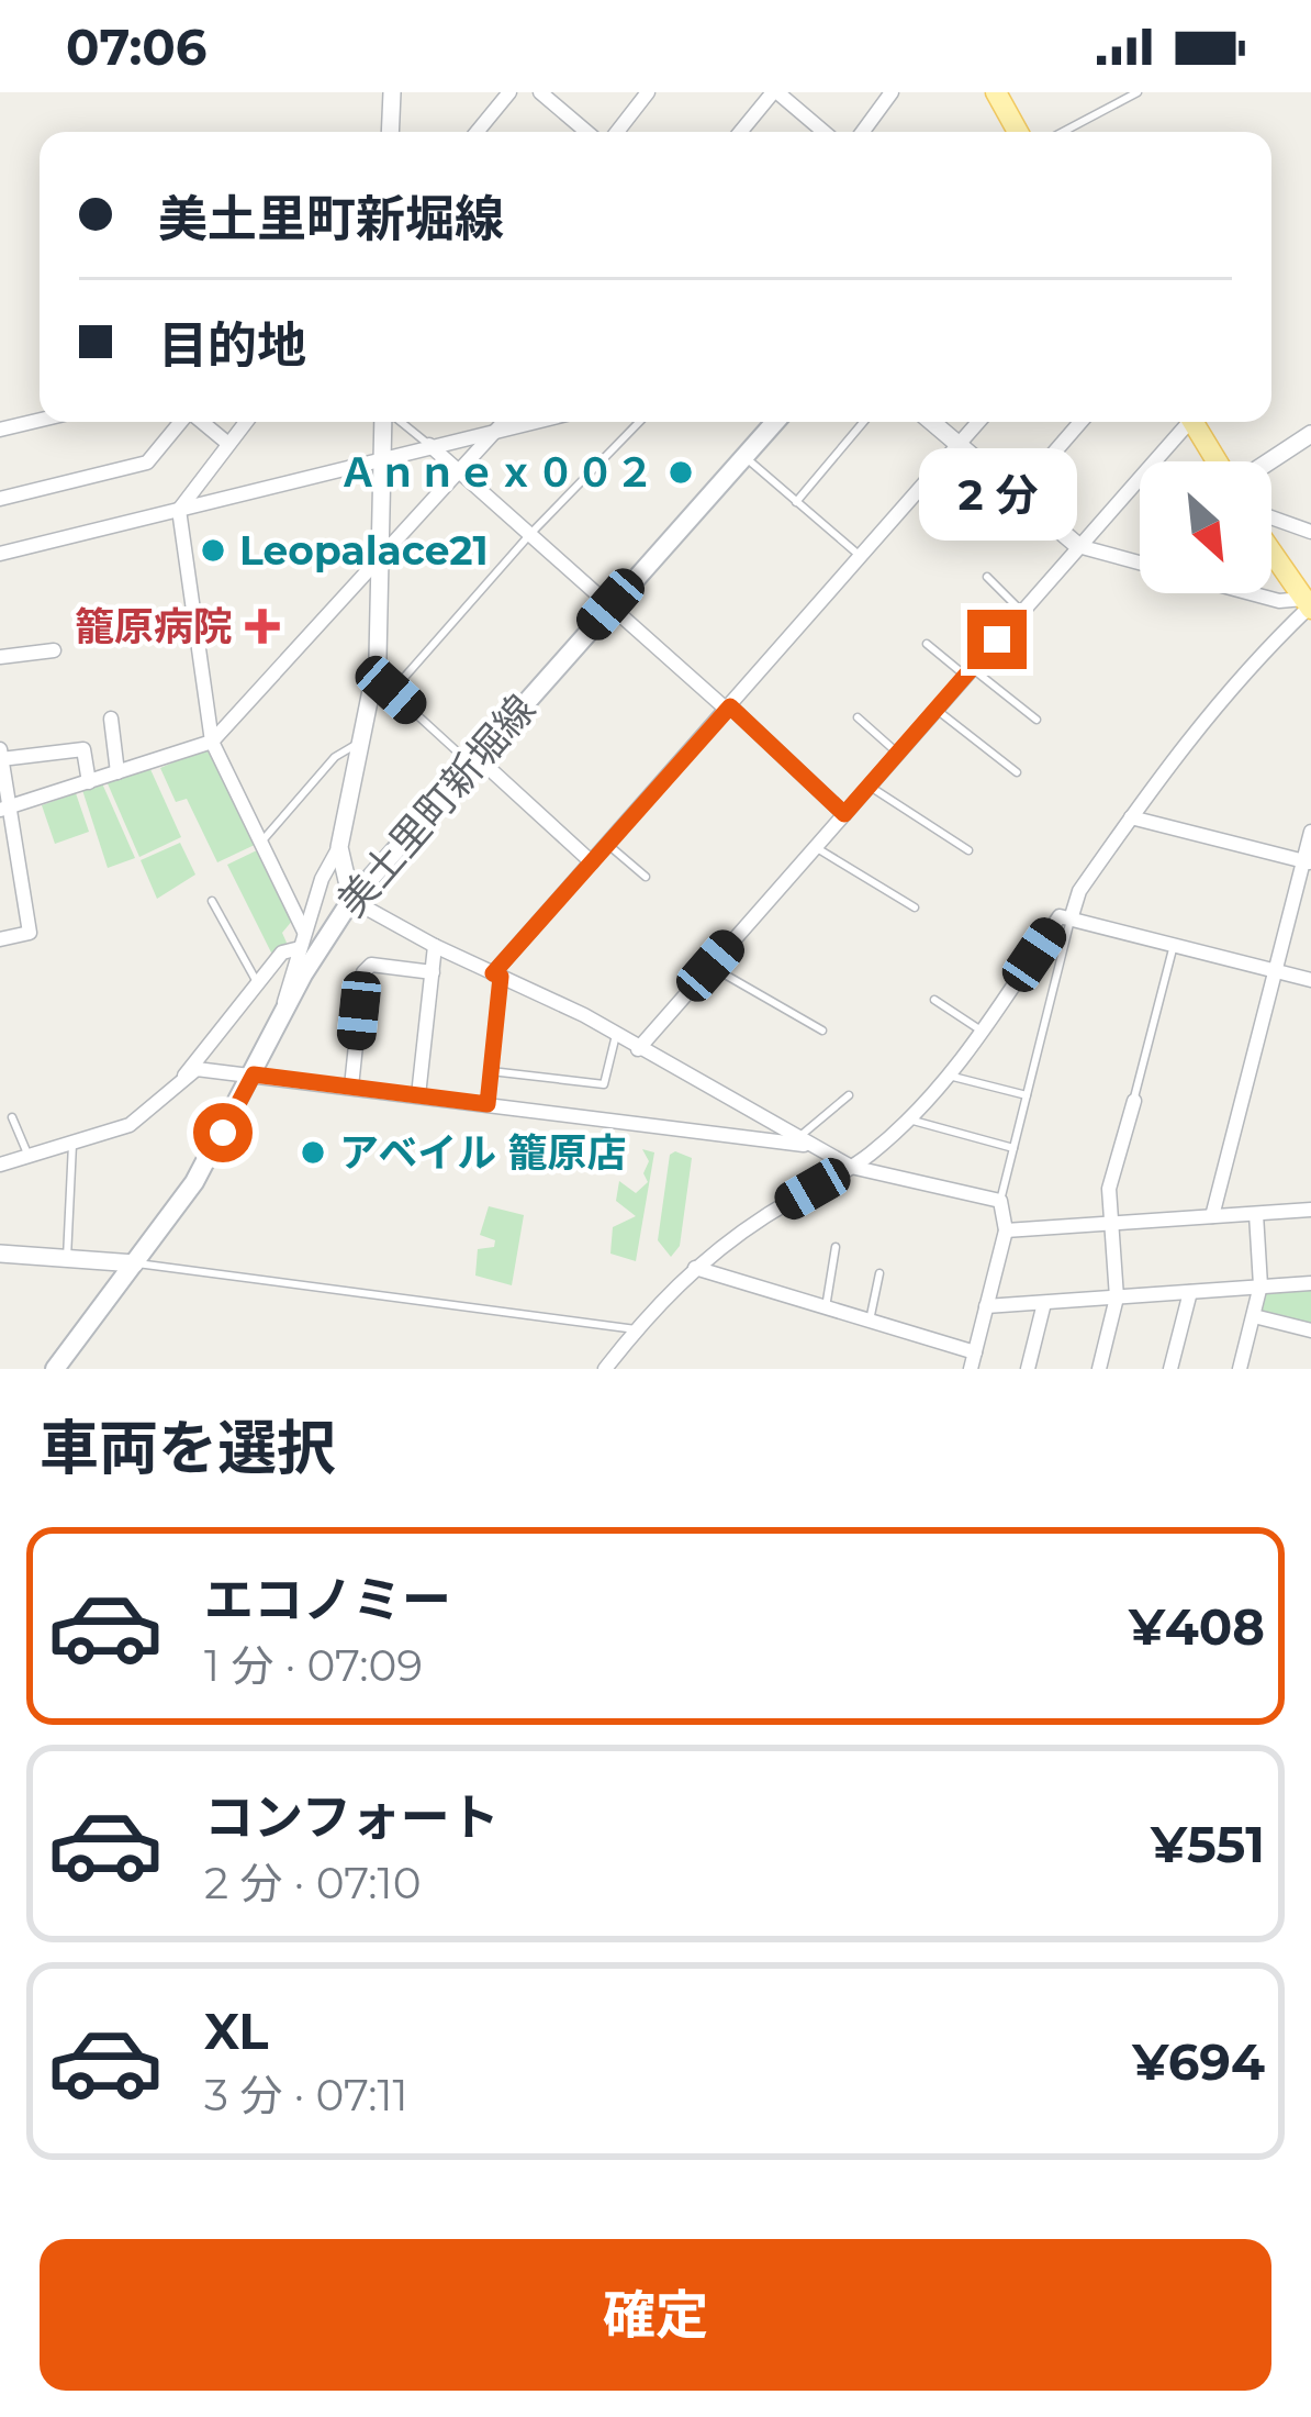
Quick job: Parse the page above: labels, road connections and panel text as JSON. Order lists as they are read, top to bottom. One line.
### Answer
{"streets":{"main road":["美土里町新堀線"]},"places":{"other":["Ａｎｎｅｘ００２","Leopalace21","アベイル 籠原店"],"health":["籠原病院"]},"north":"bottom right","page":{"status":"07:06","banner":["美土里町新堀線","目的地"],"bubble":"2 分","heading":"車両を選択","list":[{"name":"エコノミー","note":"1 分 · 07:09","value":"¥408"},{"name":"コンフォート","note":"2 分 · 07:10","value":"¥551"},{"name":"XL","note":"3 分 · 07:11","value":"¥694"}],"buttons":"確定"}}
